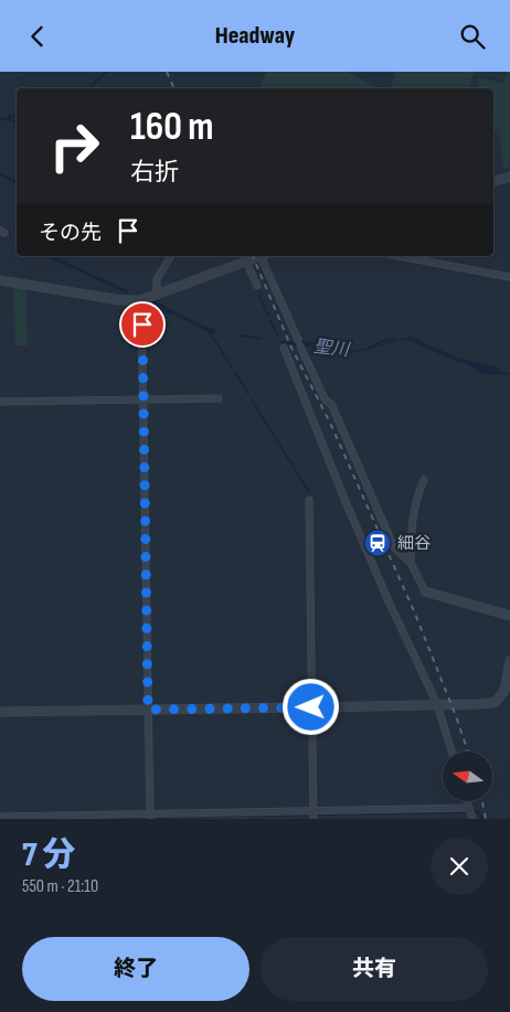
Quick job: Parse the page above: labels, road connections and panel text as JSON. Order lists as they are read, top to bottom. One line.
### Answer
{"water":["聖川"],"places":{"station":["細谷"]},"north":"left","page":{"header":"Headway","turn":["160 m","右折"],"then":"その先","heading":["7 分","550 m · 21:10"],"buttons":["終了","共有"]}}
